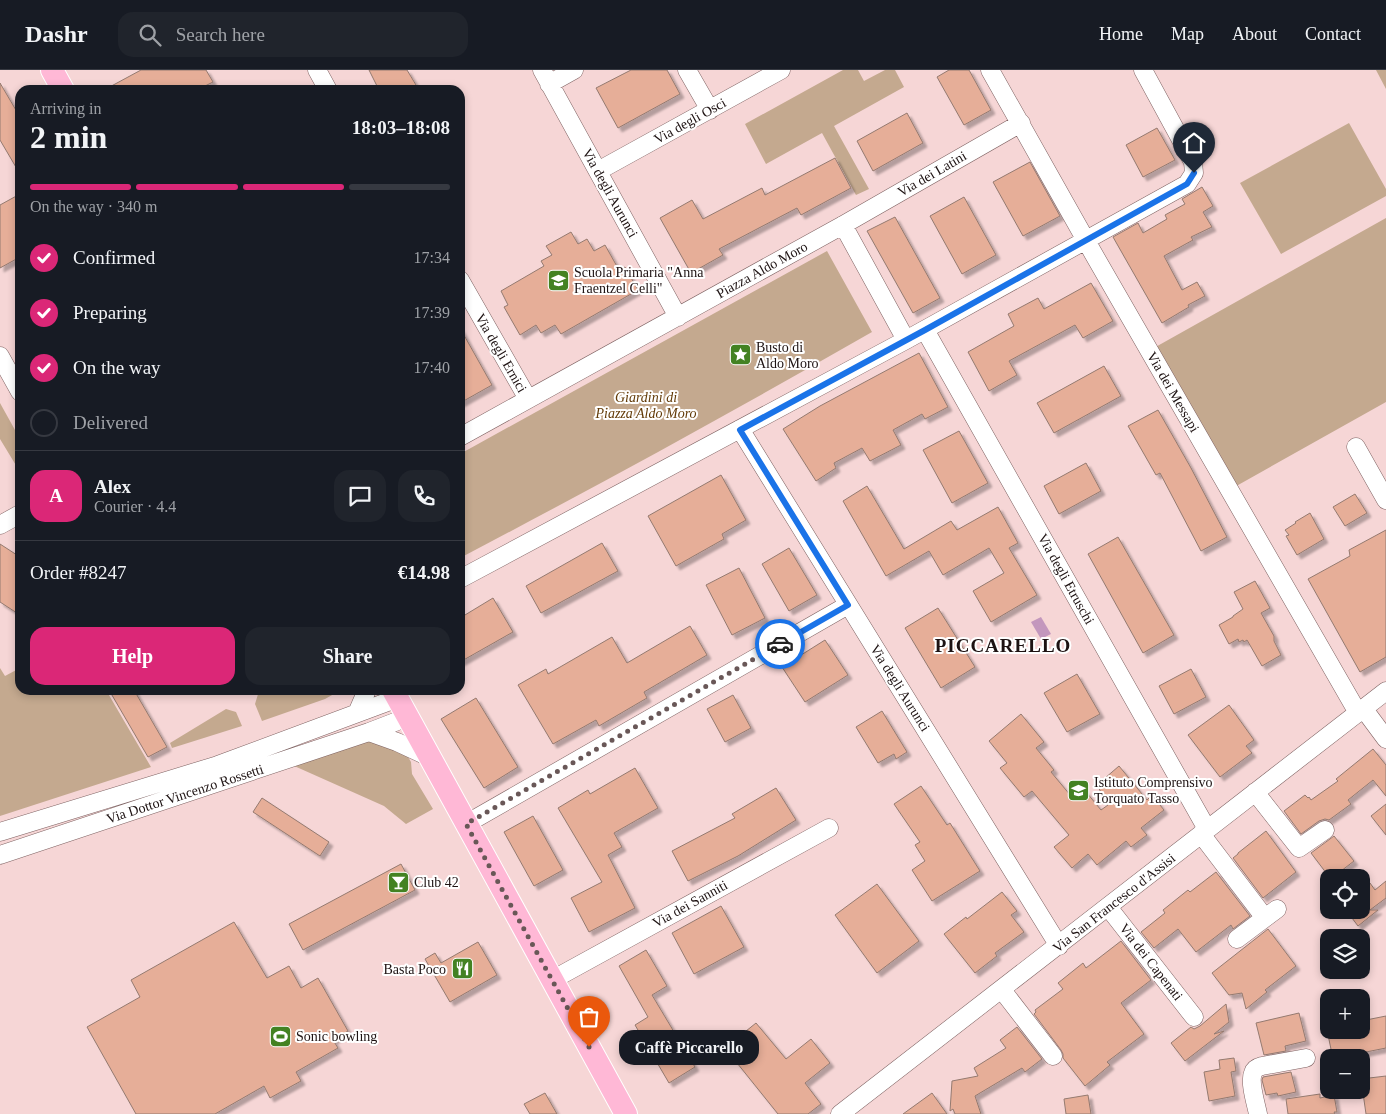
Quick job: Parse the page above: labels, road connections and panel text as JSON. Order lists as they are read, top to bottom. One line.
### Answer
{"streets":{"street":["Via degli Osci","Via dei Latini","Via degli Aurunci","Piazza Aldo Moro","Via degli Ernici","Via dei Messapi","Via degli Etruschi","Via Dottor Vincenzo Rossetti","Via San Francesco d'Assisi","Via dei Sanniti","Via dei Capenati"]},"crossings":[["Via degli Osci","Via degli Aurunci"],["Via dei Latini","Piazza Aldo Moro"],["Via dei Latini","Via dei Messapi"],["Via degli Aurunci","Piazza Aldo Moro"],["Via degli Aurunci","Via San Francesco d'Assisi"],["Piazza Aldo Moro","Via degli Ernici"],["Via dei Messapi","Via San Francesco d'Assisi"],["Via degli Etruschi","Via San Francesco d'Assisi"],["Via San Francesco d'Assisi","Via dei Capenati"]],"districts":["PICCARELLO"],"parks":["Giardini di Piazza Aldo Moro"],"places":{"school or university":["Scuola Primaria \"Anna Fraentzel Celli\"","Istituto Comprensivo Torquato Tasso"],"place":["Busto di Aldo Moro"],"bar":["Club 42"],"restaurant":["Basta Poco"],"sports":["Sonic bowling"],"other":["Caffè Piccarello"]},"page":{"header":"Dashr","search":"Search here","nav":["Home","Map","About","Contact"],"heading":["2 min","Arriving in","18:03–18:08"],"panel":["Alex","Courier · 4.4","Order #8247","€14.98"],"bar":"On the way · 340 m","list":[["Confirmed","17:34"],["Preparing","17:39"],["On the way","17:40"],"Delivered"],"round":"A","buttons":["Help","Share"],"map_buttons":["+","−"],"bubble":"Caffè Piccarello"}}
